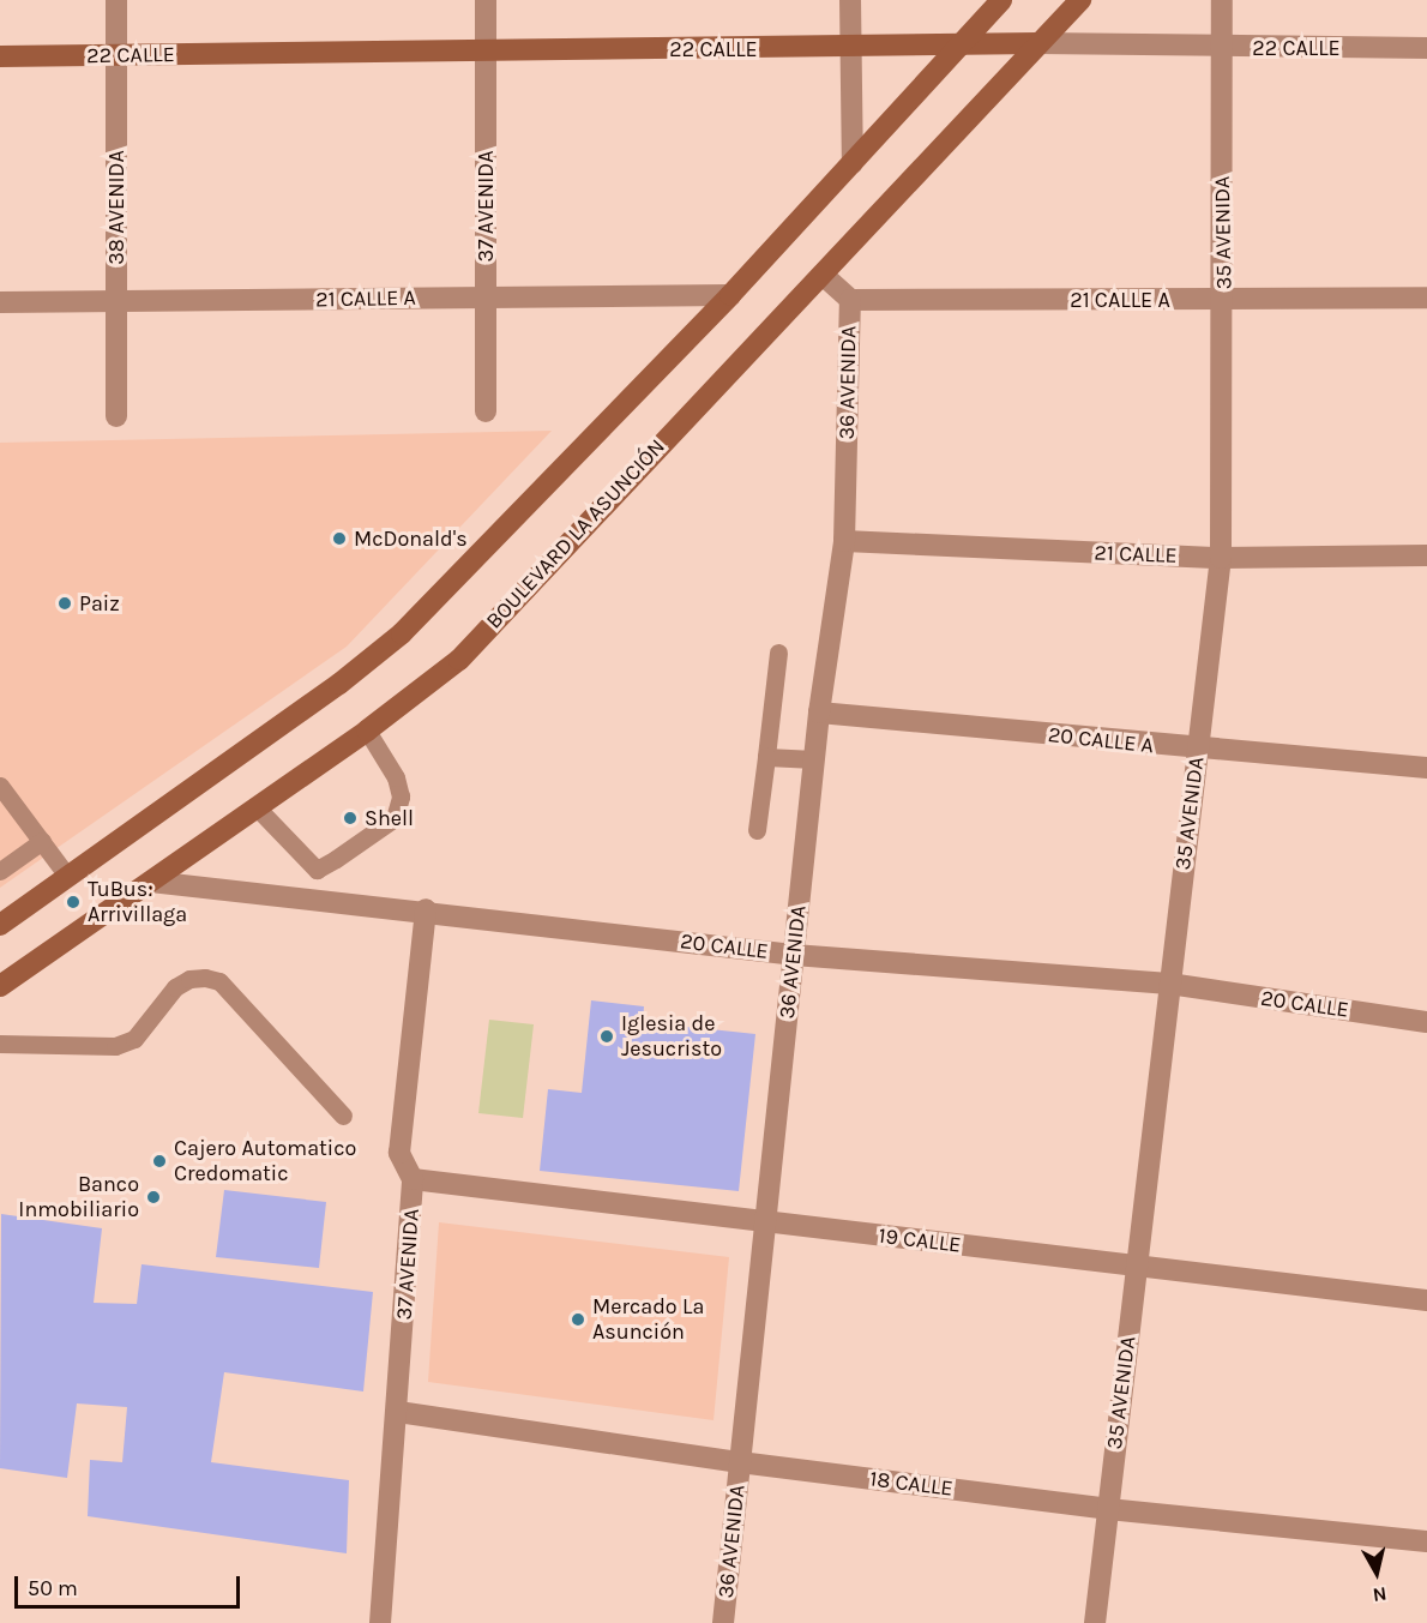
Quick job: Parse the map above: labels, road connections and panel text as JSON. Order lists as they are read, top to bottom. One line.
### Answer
{"streets":{"main road":["22 CALLE","BOULEVARD LA ASUNCIÓN"],"street":["37 AVENIDA","38 AVENIDA","35 AVENIDA","21 CALLE A","36 AVENIDA","21 CALLE","20 CALLE A","20 CALLE","19 CALLE","18 CALLE"]},"crossings":[["22 CALLE","37 AVENIDA"],["22 CALLE","38 AVENIDA"],["22 CALLE","35 AVENIDA"],["22 CALLE","BOULEVARD LA ASUNCIÓN"],["37 AVENIDA","21 CALLE A"],["37 AVENIDA","20 CALLE"],["37 AVENIDA","19 CALLE"],["37 AVENIDA","18 CALLE"],["38 AVENIDA","21 CALLE A"],["35 AVENIDA","21 CALLE A"],["35 AVENIDA","21 CALLE"],["35 AVENIDA","20 CALLE A"],["35 AVENIDA","20 CALLE"],["35 AVENIDA","19 CALLE"],["35 AVENIDA","18 CALLE"],["21 CALLE A","36 AVENIDA"],["36 AVENIDA","21 CALLE"],["36 AVENIDA","20 CALLE A"],["36 AVENIDA","20 CALLE"],["36 AVENIDA","19 CALLE"],["36 AVENIDA","18 CALLE"],["BOULEVARD LA ASUNCIÓN","20 CALLE"]],"places":["McDonald's","Paiz","Shell","TuBus: Arrivillaga","Iglesia de Jesucristo","Cajero Automatico Credomatic","Banco Inmobiliario","Mercado La Asunción"],"scale_bar":"50 m","north":"bottom"}
